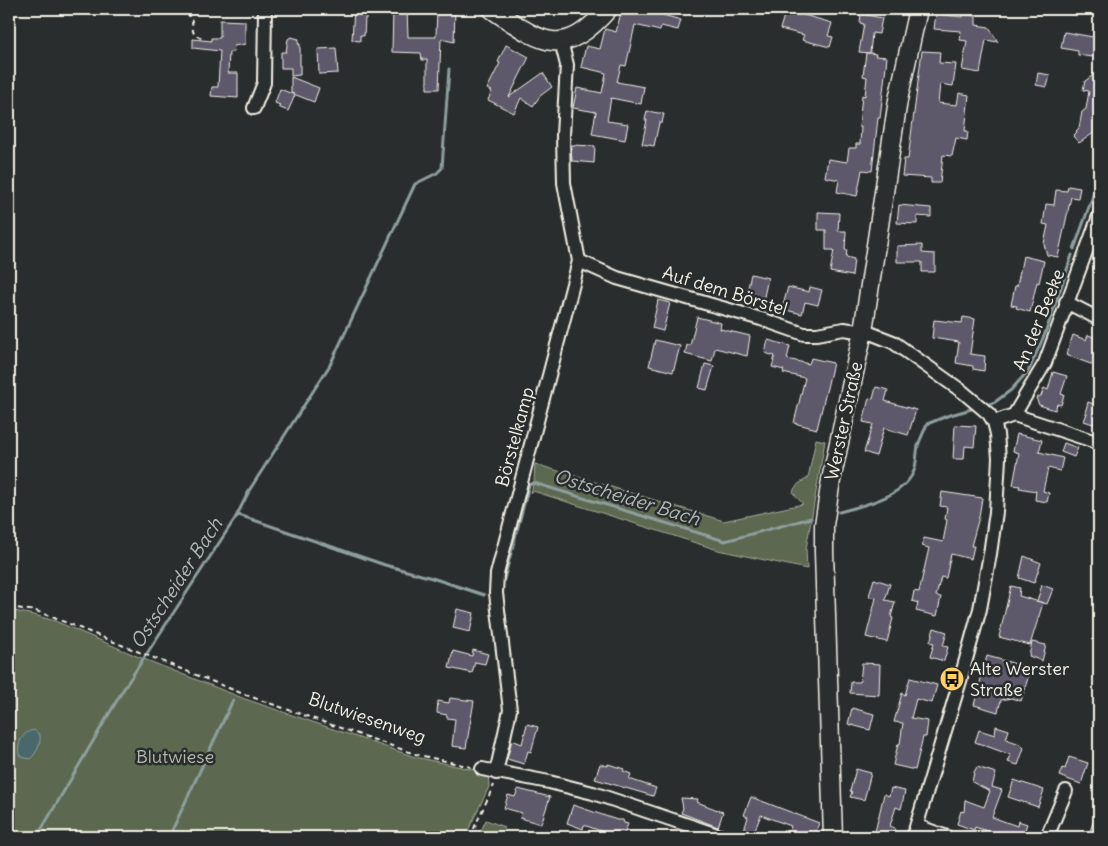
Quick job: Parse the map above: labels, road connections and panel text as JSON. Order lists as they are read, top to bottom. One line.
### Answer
{"streets":{"main road":["Werster Straße"],"street":["Auf dem Börstel","An der Beeke","Börstelkamp"],"path":["Blutwiesenweg"]},"crossings":[["Auf dem Börstel","Werster Straße"],["Auf dem Börstel","Börstelkamp"]],"water":["Ostscheider Bach"],"parks":["Blutwiese"],"places":{"bus stop":["Alte Werster Straße"]}}
